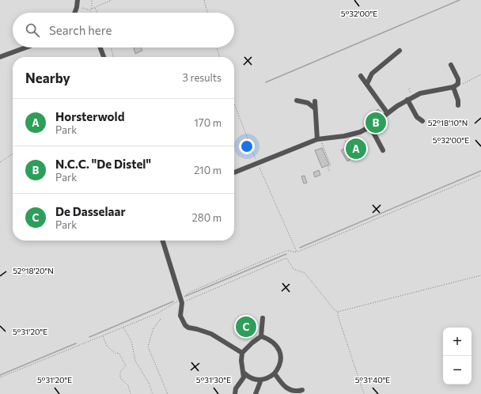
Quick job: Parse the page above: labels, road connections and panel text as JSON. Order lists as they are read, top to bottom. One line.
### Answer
{"page":{"search":"Search here","heading":["Nearby","3 results"],"list":[{"mark":"A","name":"Horsterwold","note":"Park","value":"170 m"},{"mark":"B","name":"N.C.C. \"De Distel\"","note":"Park","value":"210 m"},{"mark":"C","name":"De Dasselaar","note":"Park","value":"280 m"}],"pins":["B","A","C"],"map_buttons":["+","−"]},"coordinates":["5°32'00\"E","52°18'10\"N","52°18'20\"N","5°31'20\"E","5°31'30\"E","5°31'40\"E"]}
